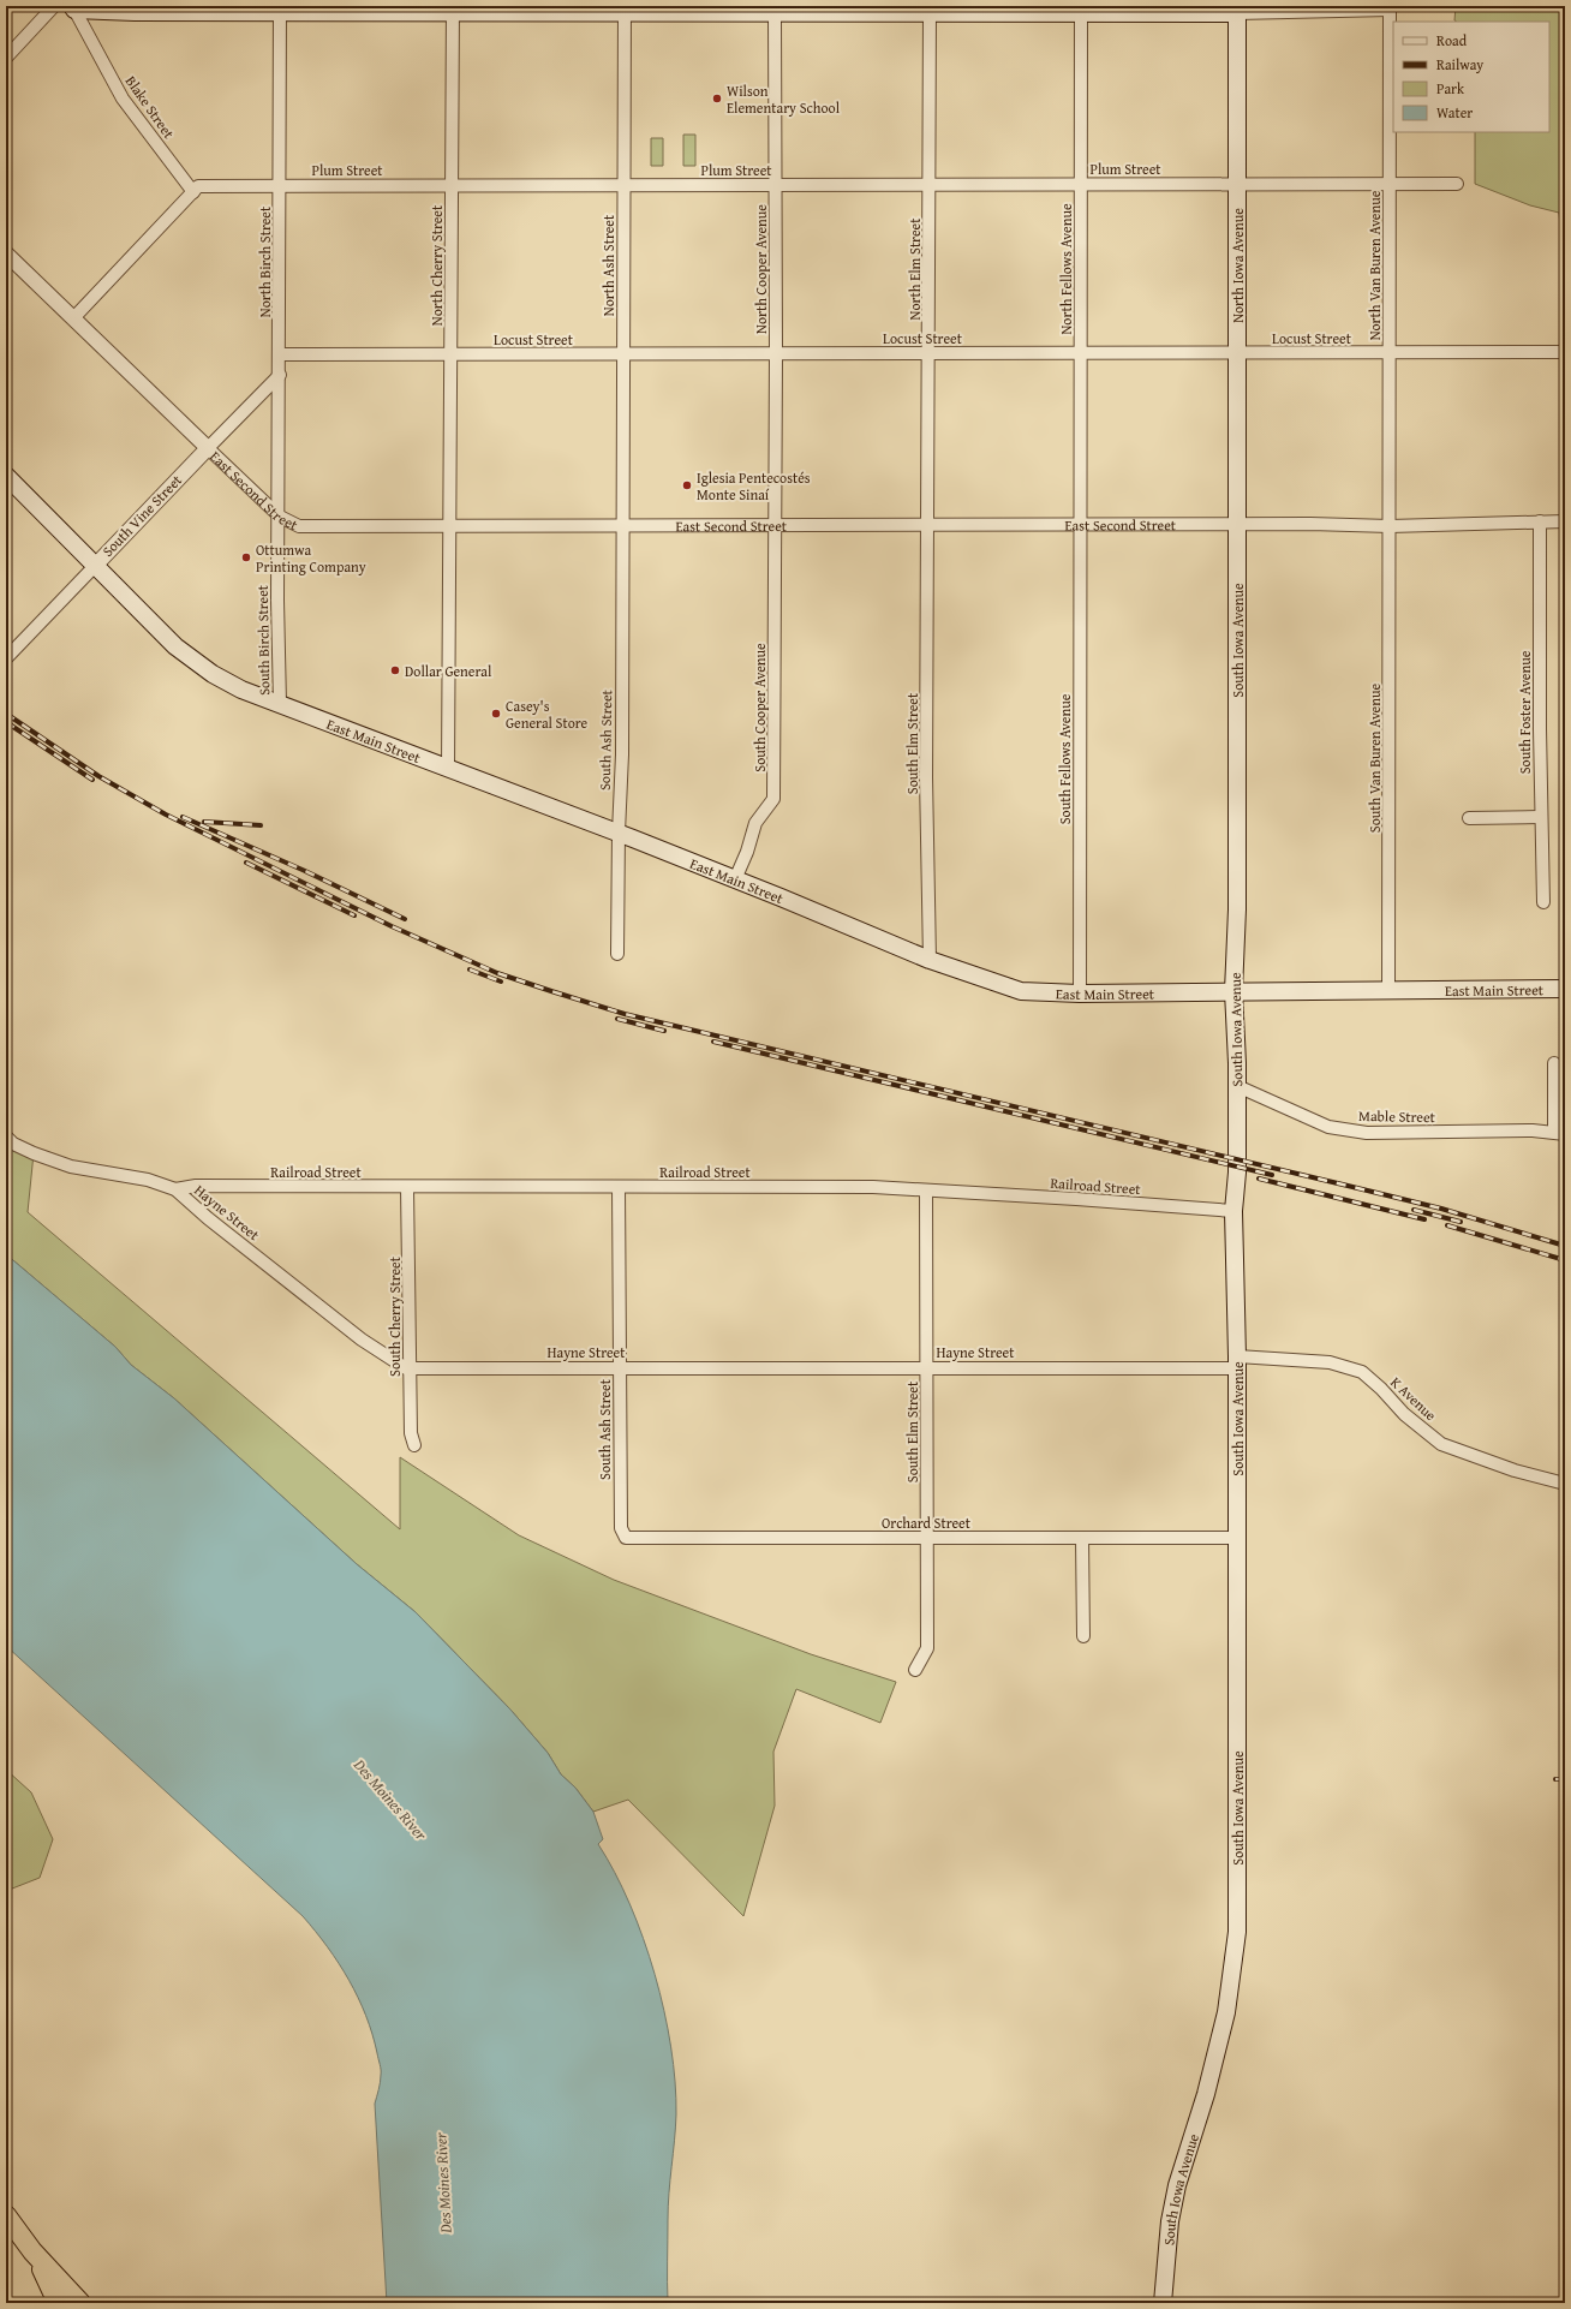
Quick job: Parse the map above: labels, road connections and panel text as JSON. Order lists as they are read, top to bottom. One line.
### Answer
{"streets":{"main road":["North Iowa Avenue","South Iowa Avenue","East Main Street"],"street":["Blake Street","Plum Street","North Birch Street","North Cherry Street","North Ash Street","North Van Buren Avenue","North Cooper Avenue","North Elm Street","North Fellows Avenue","Locust Street","East Second Street","South Vine Street","South Birch Street","South Cooper Avenue","South Foster Avenue","South Ash Street","South Elm Street","South Van Buren Avenue","South Fellows Avenue","Mable Street","Railroad Street","Hayne Street","South Cherry Street","K Avenue","Orchard Street"]},"crossings":[["Blake Street","Plum Street"],["Plum Street","North Birch Street"],["Plum Street","North Cherry Street"],["Plum Street","North Ash Street"],["Plum Street","North Iowa Avenue"],["Plum Street","North Van Buren Avenue"],["Plum Street","North Cooper Avenue"],["Plum Street","North Elm Street"],["Plum Street","North Fellows Avenue"],["Plum Street","East Second Street"],["North Birch Street","Locust Street"],["North Birch Street","East Second Street"],["North Birch Street","South Vine Street"],["North Birch Street","South Birch Street"],["North Cherry Street","Locust Street"],["North Cherry Street","East Second Street"],["North Ash Street","Locust Street"],["North Ash Street","East Second Street"],["North Ash Street","South Ash Street"],["North Iowa Avenue","Locust Street"],["North Iowa Avenue","East Second Street"],["North Iowa Avenue","South Iowa Avenue"],["North Van Buren Avenue","Locust Street"],["North Van Buren Avenue","East Second Street"],["North Van Buren Avenue","South Van Buren Avenue"],["North Cooper Avenue","Locust Street"],["North Cooper Avenue","East Second Street"],["North Cooper Avenue","South Cooper Avenue"],["North Elm Street","Locust Street"],["North Elm Street","East Second Street"],["North Elm Street","South Elm Street"],["North Fellows Avenue","Locust Street"],["North Fellows Avenue","East Second Street"],["North Fellows Avenue","South Fellows Avenue"],["East Second Street","South Vine Street"],["East Second Street","South Birch Street"],["East Second Street","South Iowa Avenue"],["East Second Street","South Cooper Avenue"],["East Second Street","South Foster Avenue"],["East Second Street","South Ash Street"],["East Second Street","South Elm Street"],["East Second Street","South Van Buren Avenue"],["East Second Street","South Fellows Avenue"],["South Vine Street","East Main Street"],["South Birch Street","East Main Street"],["South Iowa Avenue","East Main Street"],["South Iowa Avenue","Mable Street"],["South Iowa Avenue","Railroad Street"],["South Iowa Avenue","Hayne Street"],["South Iowa Avenue","K Avenue"],["South Iowa Avenue","Orchard Street"],["South Cooper Avenue","East Main Street"],["East Main Street","South Ash Street"],["East Main Street","South Elm Street"],["East Main Street","South Van Buren Avenue"],["East Main Street","South Fellows Avenue"],["South Ash Street","Railroad Street"],["South Ash Street","Hayne Street"],["South Ash Street","Orchard Street"],["South Elm Street","Railroad Street"],["South Elm Street","Hayne Street"],["South Elm Street","Orchard Street"],["Railroad Street","Hayne Street"],["Railroad Street","South Cherry Street"],["Hayne Street","South Cherry Street"],["Hayne Street","K Avenue"]],"water":["Des Moines River"],"places":["Wilson Elementary School","Iglesia Pentecostés Monte Sinaí","Ottumwa Printing Company","Dollar General","Casey's General Store"],"legend":["Road","Railway","Park","Water"]}
